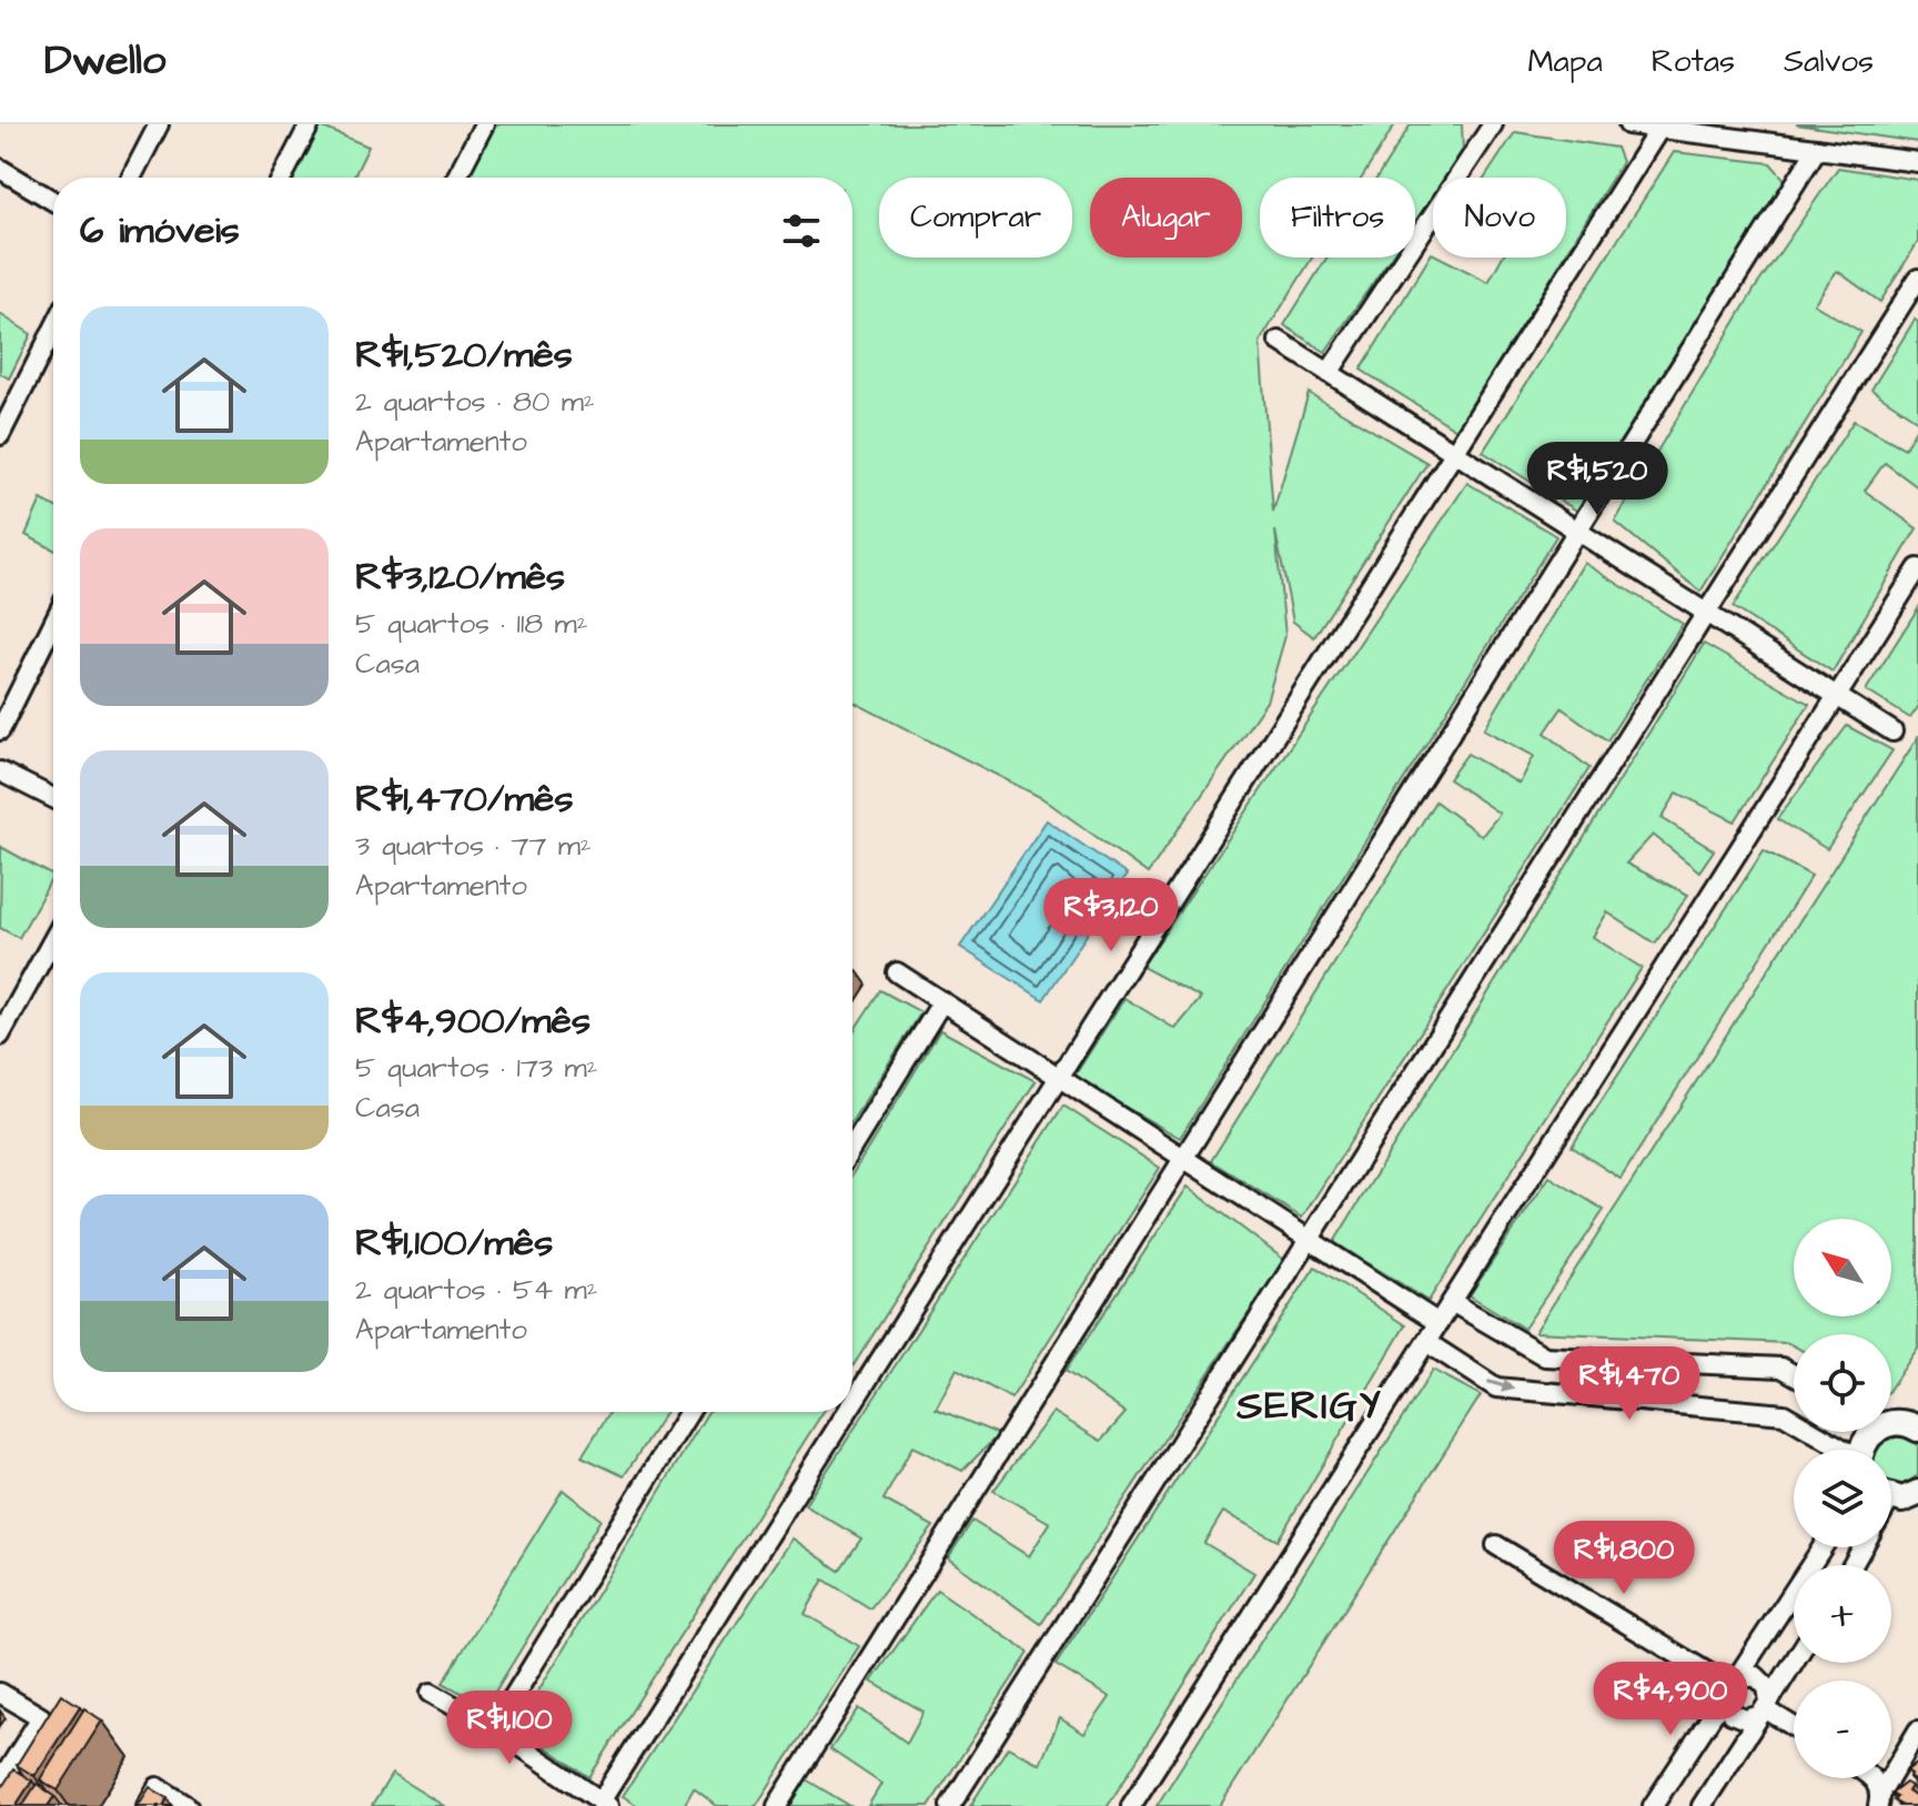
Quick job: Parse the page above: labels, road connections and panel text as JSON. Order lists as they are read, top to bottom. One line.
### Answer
{"districts":["SERIGY"],"north":"top left","page":{"header":"Dwello","nav":["Mapa","Rotas","Salvos"],"chip":["Comprar","Alugar","Filtros","Novo"],"heading":"6 imóveis","list":[{"name":"R$1,520/mês","note":"2 quartos · 80 m² · Apartamento"},{"name":"R$3,120/mês","note":"5 quartos · 118 m² · Casa"},{"name":"R$1,470/mês","note":"3 quartos · 77 m² · Apartamento"},{"name":"R$4,900/mês","note":"5 quartos · 173 m² · Casa"},{"name":"R$1,100/mês","note":"2 quartos · 54 m² · Apartamento"}],"price":["R$1,520","R$3,120","R$1,470","R$1,800","R$4,900","R$1,100"],"map_buttons":["+","−"]}}
